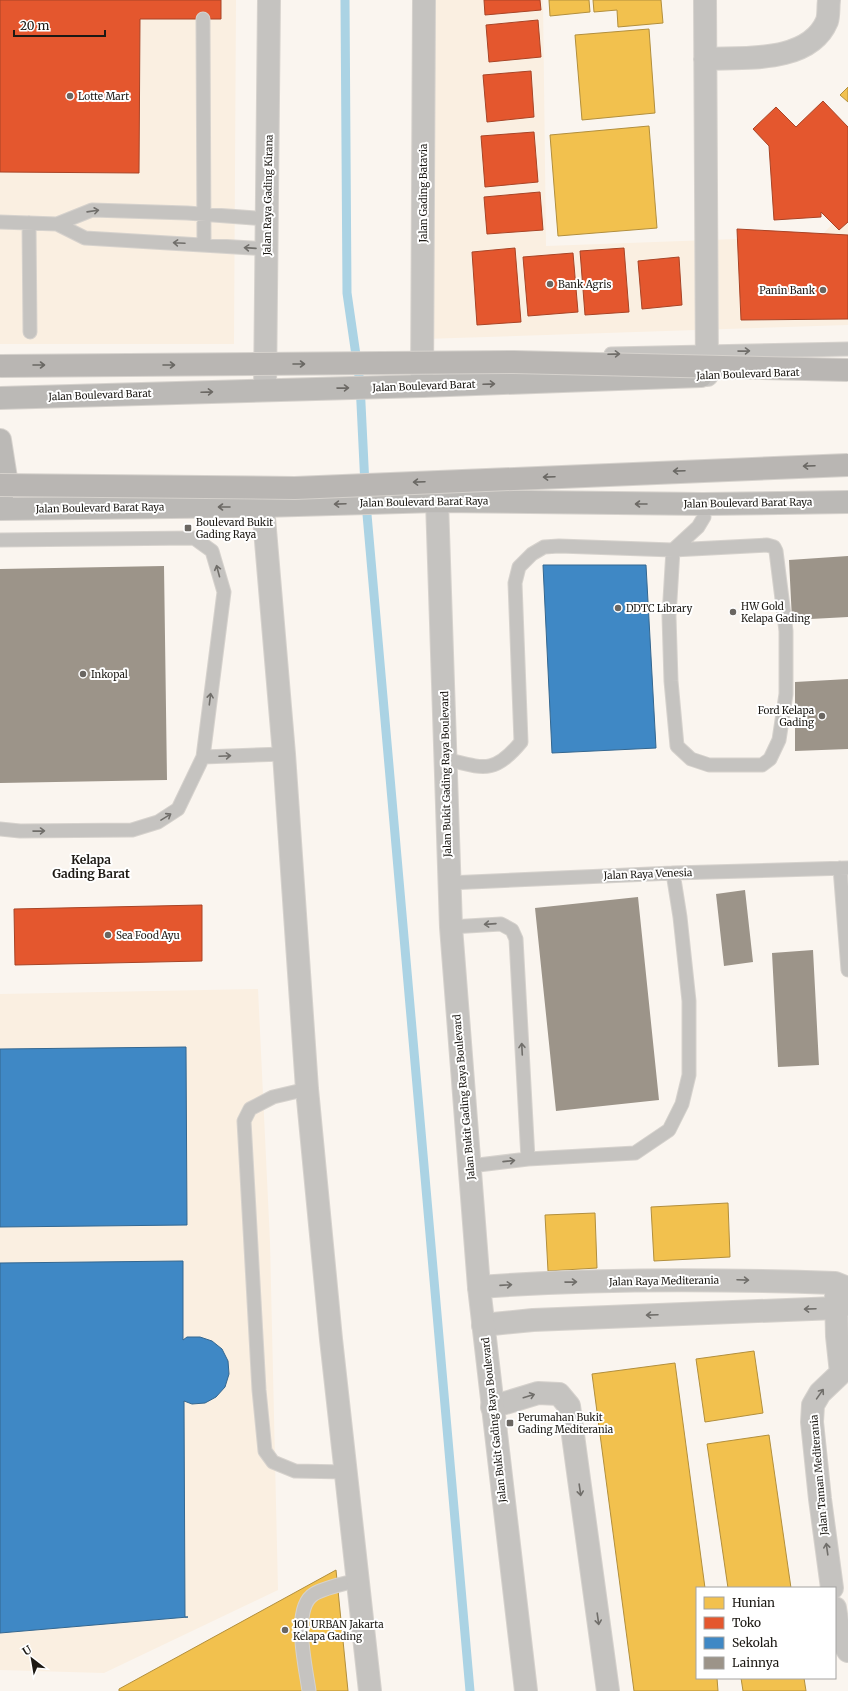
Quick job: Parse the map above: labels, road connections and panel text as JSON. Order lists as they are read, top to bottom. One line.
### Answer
{"streets":{"main road":["Jalan Boulevard Barat","Jalan Boulevard Barat Raya"],"street":["Jalan Gading Batavia","Jalan Raya Gading Kirana","Jalan Bukit Gading Raya Boulevard","Jalan Raya Mediterania","Jalan Taman Mediterania"],"lane":["Jalan Raya Venesia"]},"crossings":[["Jalan Gading Batavia","Jalan Boulevard Barat"],["Jalan Raya Gading Kirana","Jalan Boulevard Barat"],["Jalan Boulevard Barat Raya","Jalan Bukit Gading Raya Boulevard"],["Jalan Bukit Gading Raya Boulevard","Jalan Raya Venesia"],["Jalan Bukit Gading Raya Boulevard","Jalan Raya Mediterania"],["Jalan Raya Mediterania","Jalan Taman Mediterania"]],"one_way":["Jalan Boulevard Barat","Jalan Boulevard Barat Raya","Jalan Taman Mediterania"],"districts":["Kelapa Gading Barat"],"places":{"other":["Lotte Mart","Bank Agris","Panin Bank","DDTC Library","HW Gold Kelapa Gading","Inkopal","Ford Kelapa Gading","Sea Food Ayu","1O1 URBAN Jakarta Kelapa Gading"],"transit":["Boulevard Bukit Gading Raya","Perumahan Bukit Gading Mediterania"]},"legend":["Hunian","Toko","Sekolah","Lainnya"],"scale_bar":"20 m","north":"top left"}
